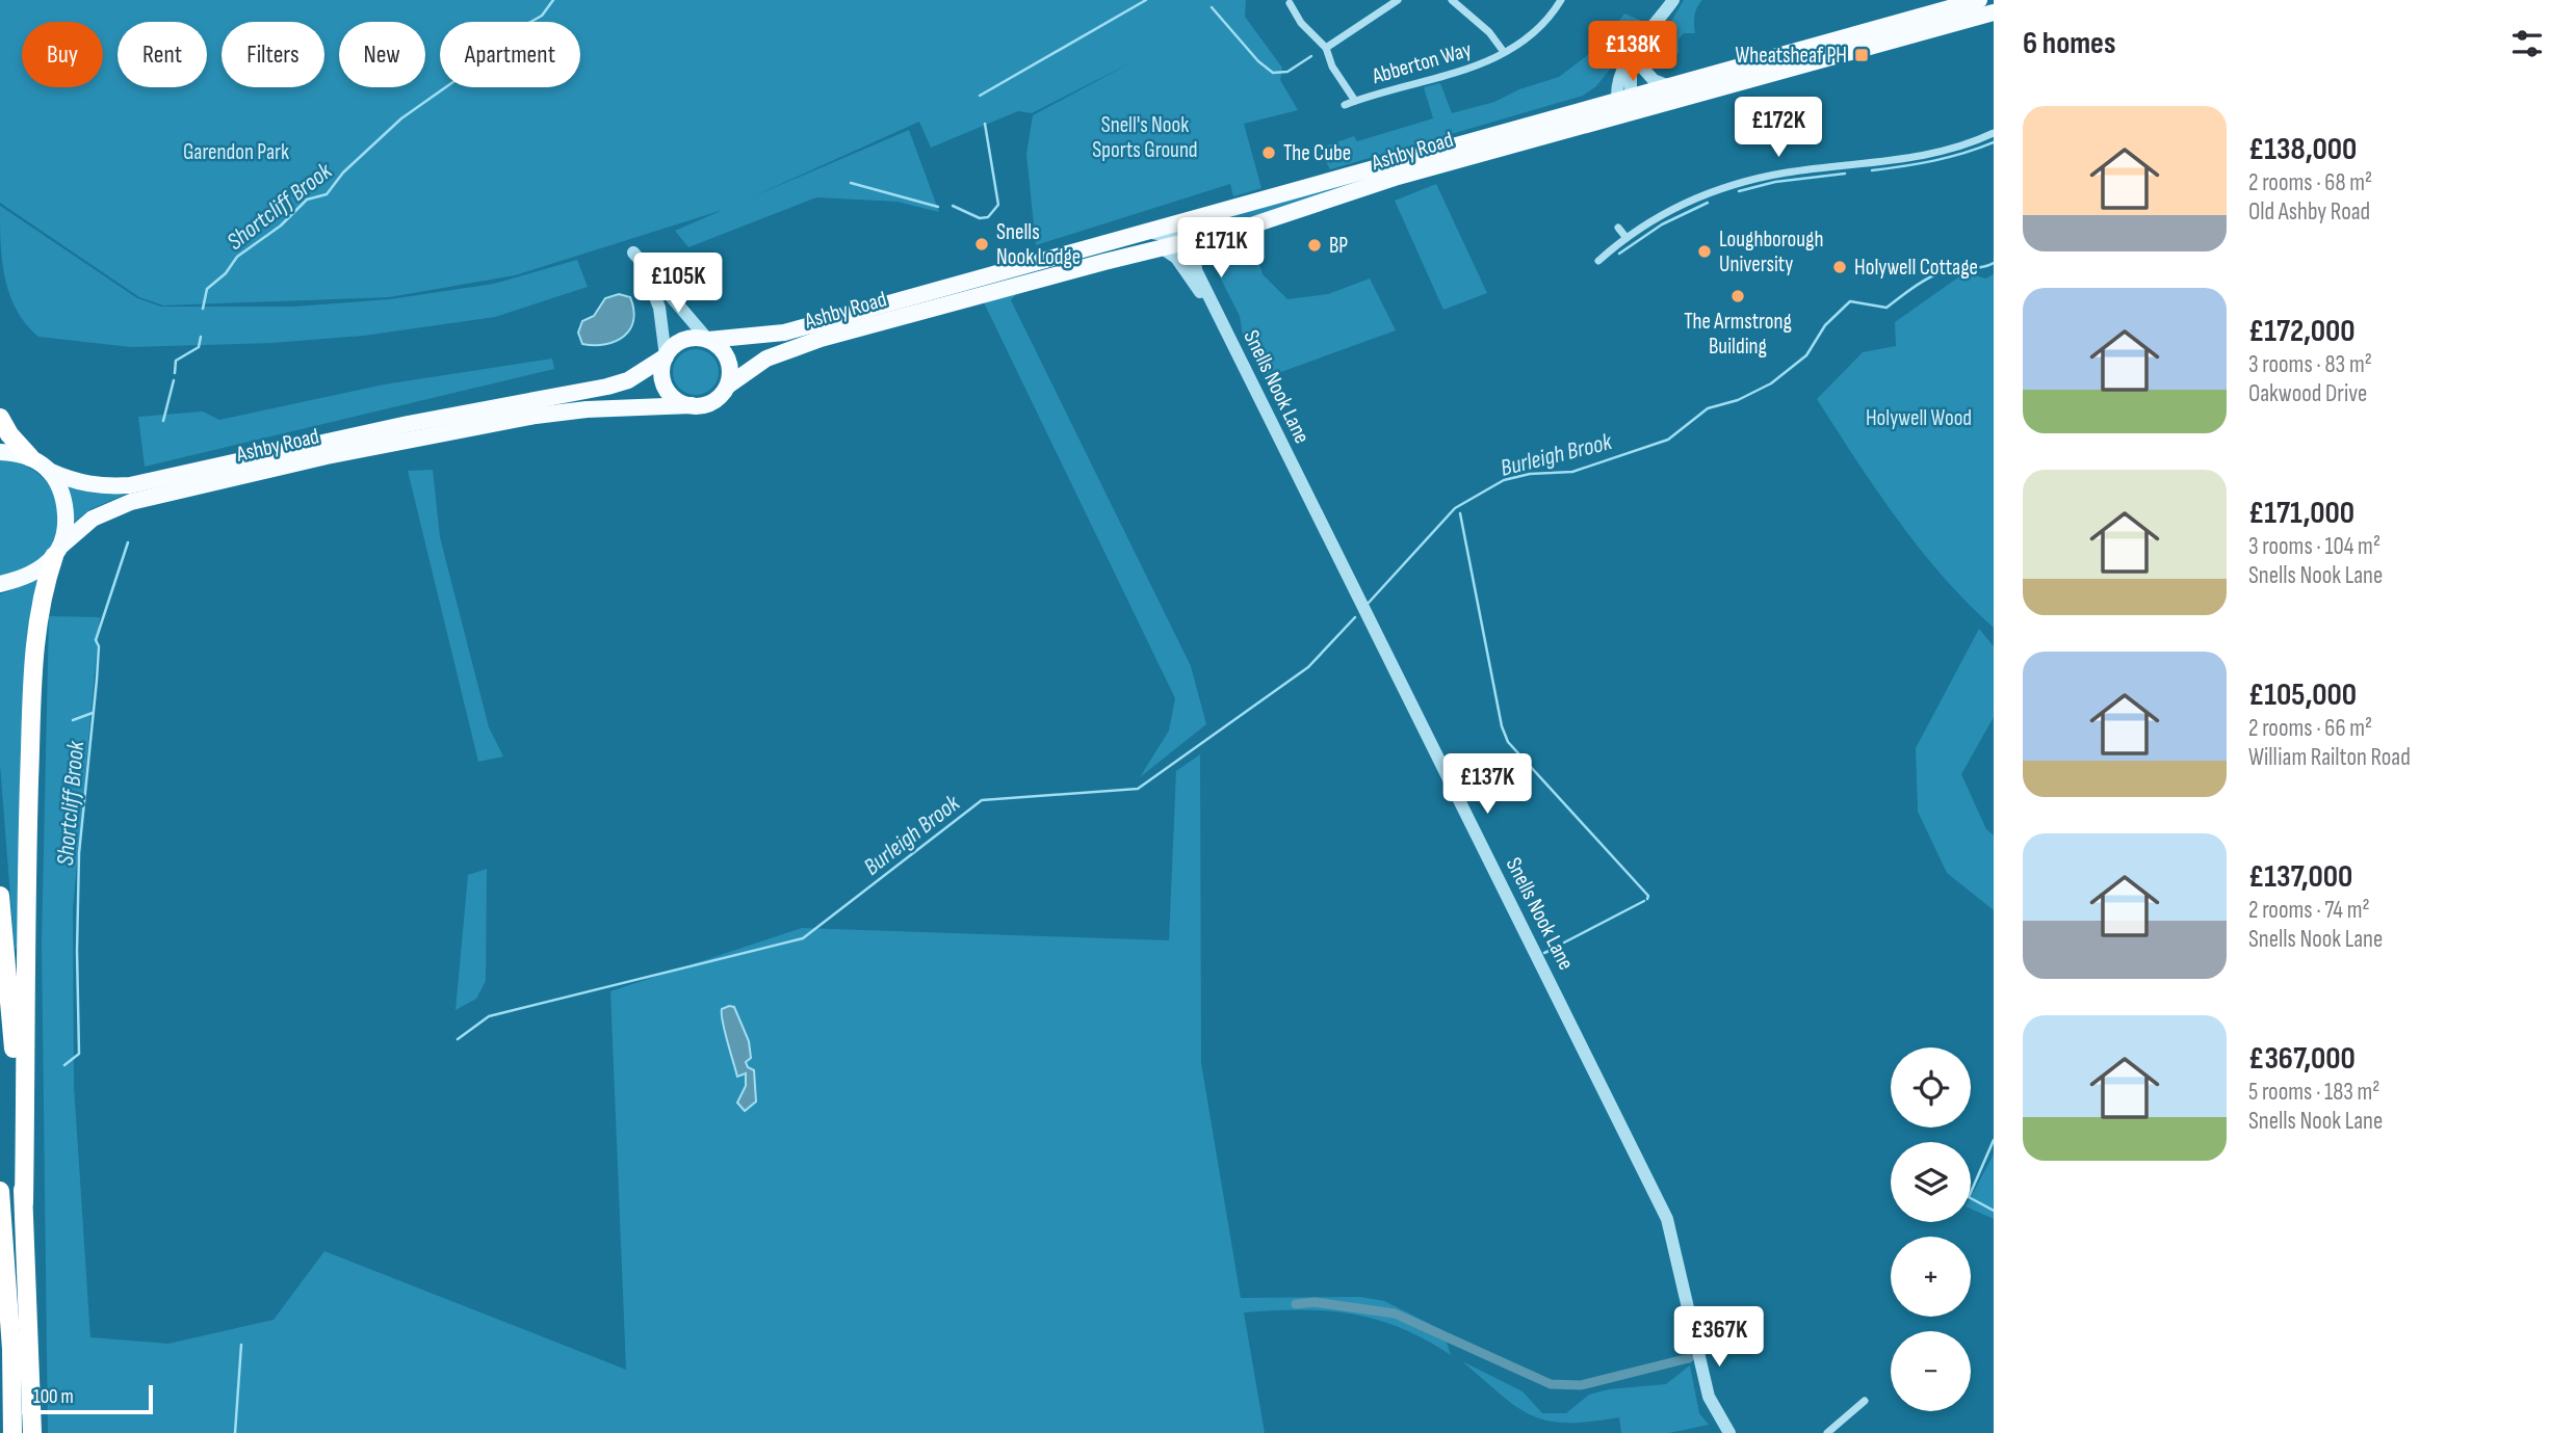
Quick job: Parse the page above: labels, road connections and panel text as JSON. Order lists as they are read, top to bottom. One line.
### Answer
{"streets":{"main road":["Ashby Road"],"street":["Abberton Way","Snells Nook Lane"]},"crossings":[["Ashby Road","Snells Nook Lane"]],"water":["Shortcliff Brook","Burleigh Brook"],"parks":["Snell's Nook Sports Ground","Garendon Park","Holywell Wood"],"places":{"transit":["Wheatsheaf PH"],"other":["The Cube","Snells Nook Lodge","BP","Loughborough University","Holywell Cottage","The Armstrong Building"]},"scale_bar":"100 m","page":{"heading":"6 homes","price":["£138K","£172K","£171K","£105K","£137K","£367K"],"chip":["Buy","Rent","Filters","New","Apartment"],"list":[{"name":"£138,000","note":"2 rooms · 68 m² · Old Ashby Road"},{"name":"£172,000","note":"3 rooms · 83 m² · Oakwood Drive"},{"name":"£171,000","note":"3 rooms · 104 m² · Snells Nook Lane"},{"name":"£105,000","note":"2 rooms · 66 m² · William Railton Road"},{"name":"£137,000","note":"2 rooms · 74 m² · Snells Nook Lane"},{"name":"£367,000","note":"5 rooms · 183 m² · Snells Nook Lane"}],"map_buttons":["+","−"],"scale":"100 m"}}
